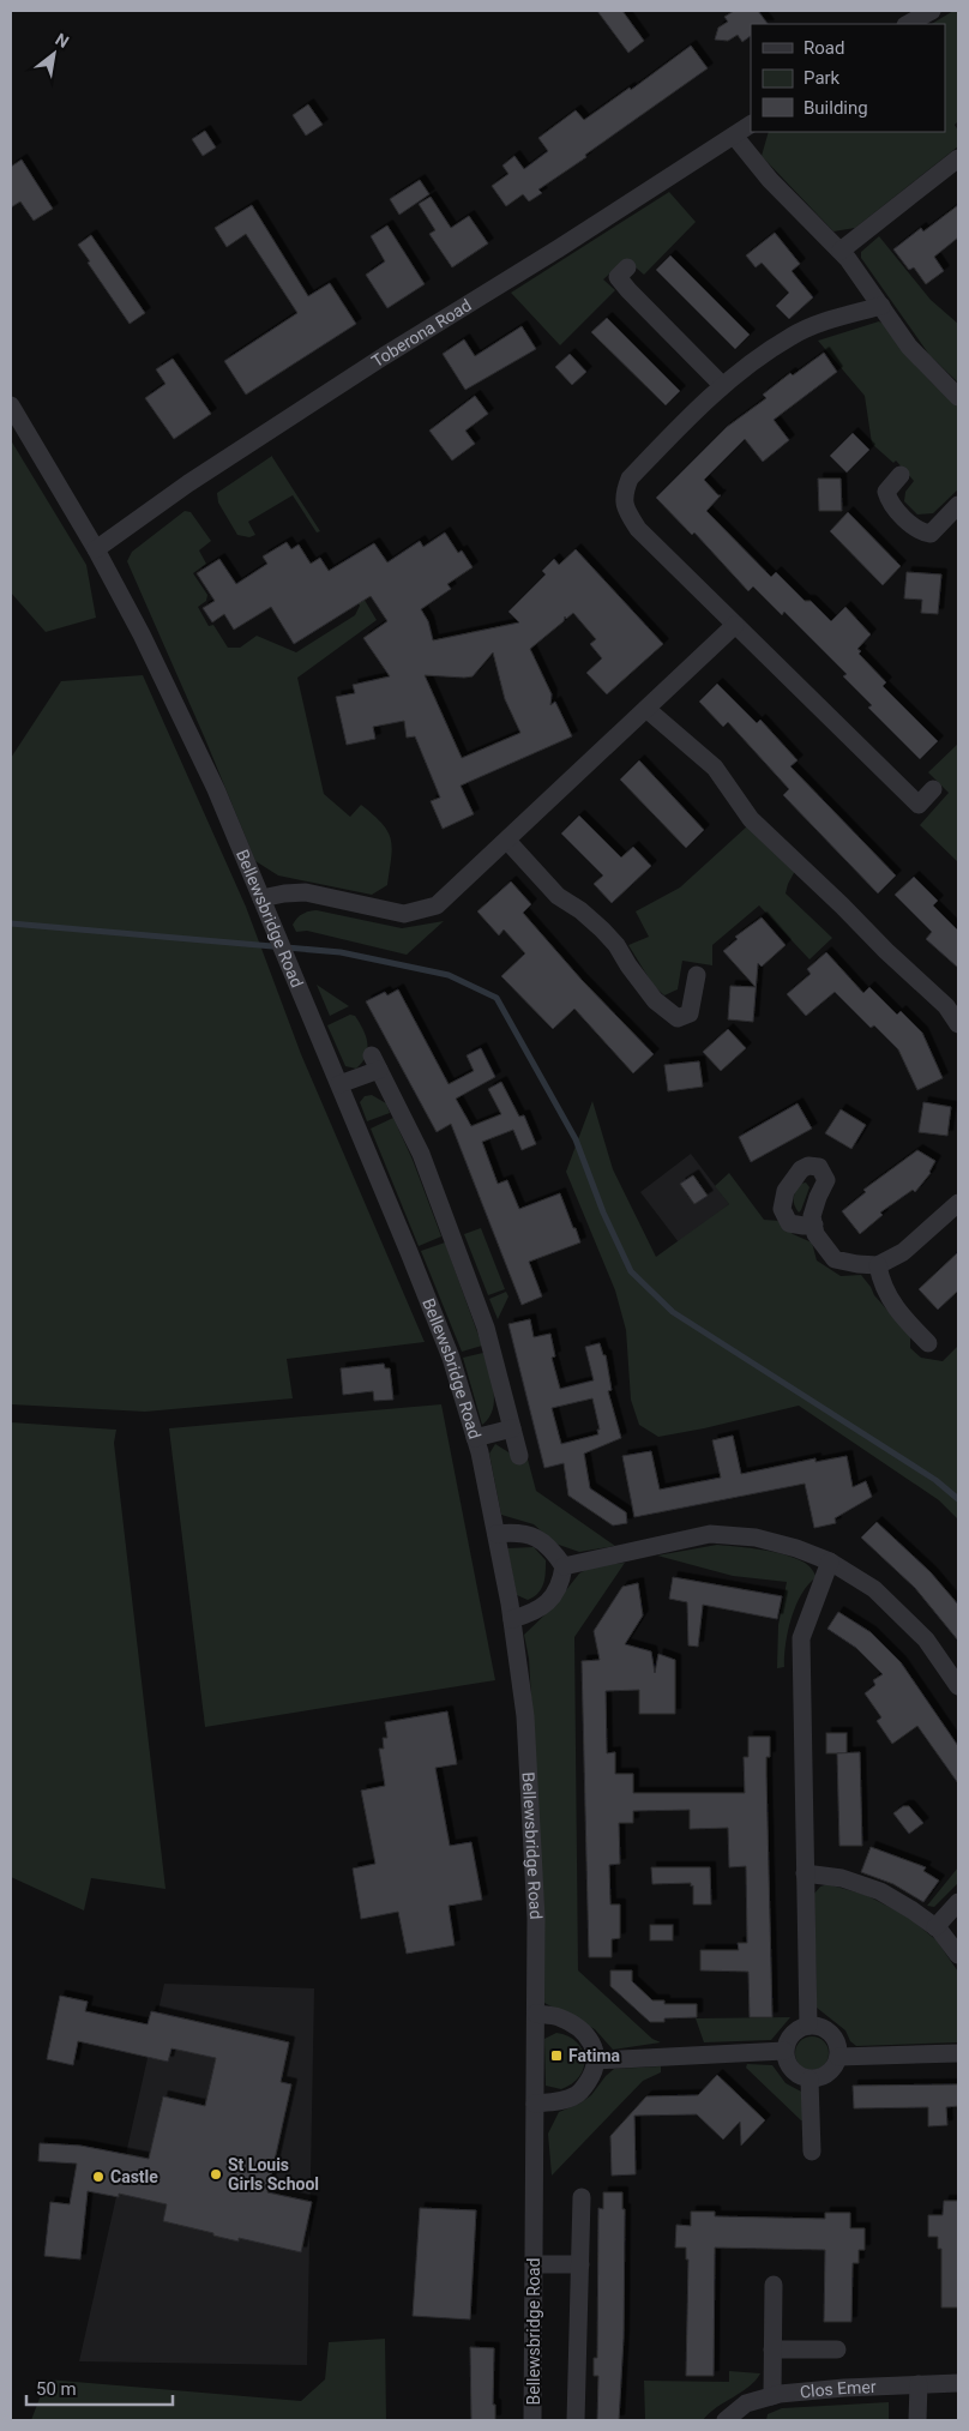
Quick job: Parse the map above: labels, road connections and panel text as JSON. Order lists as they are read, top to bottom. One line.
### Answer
{"streets":{"street":["Toberona Road","Bellewsbridge Road","Clos Emer"]},"crossings":[["Toberona Road","Bellewsbridge Road"]],"places":{"transit":["Fatima"],"other":["St Louis Girls School","Castle"]},"legend":["Road","Park","Building"],"scale_bar":"50 m","north":"top right"}
